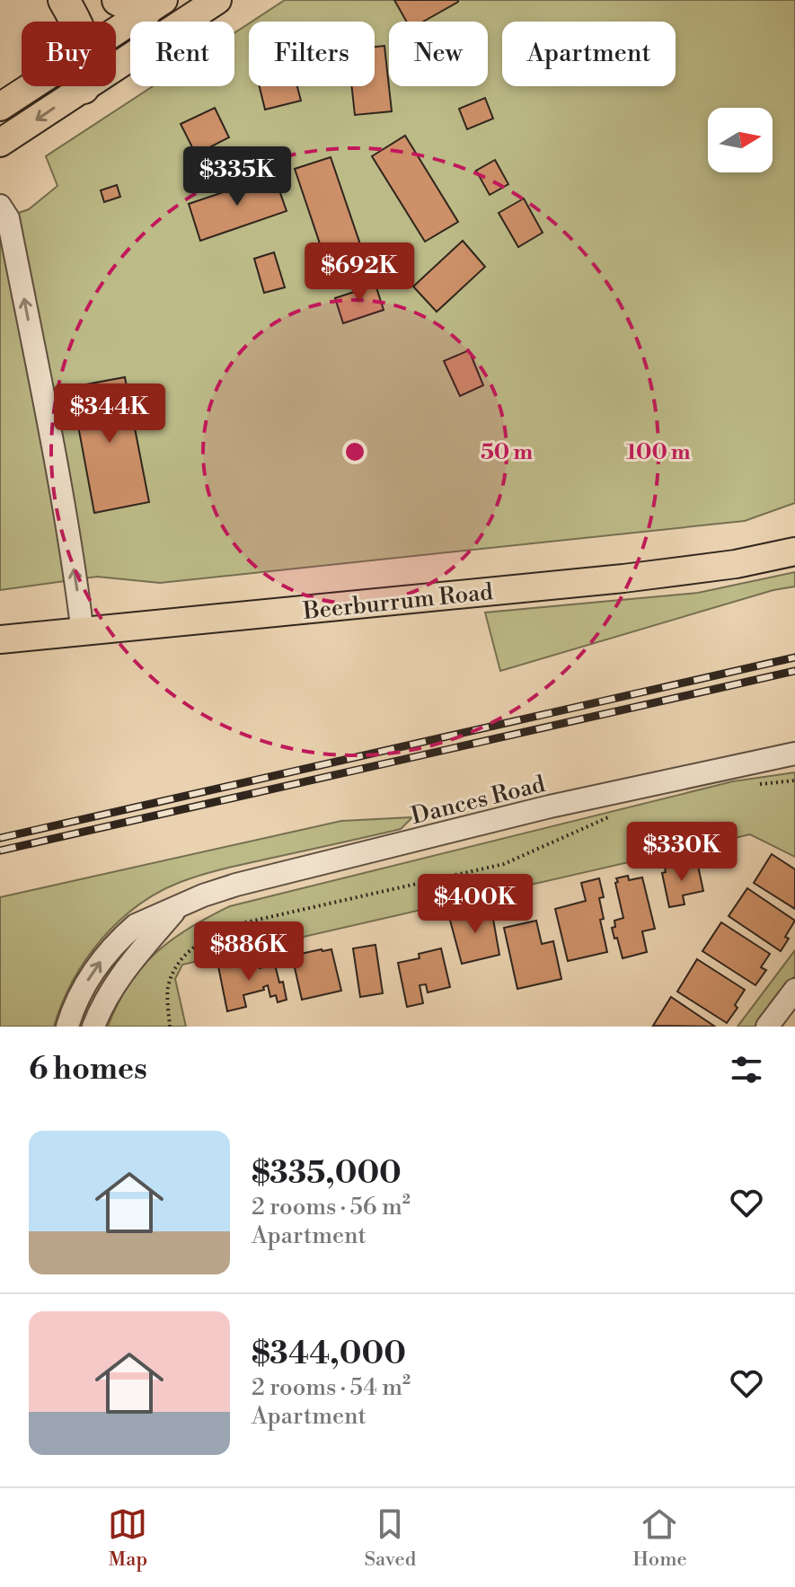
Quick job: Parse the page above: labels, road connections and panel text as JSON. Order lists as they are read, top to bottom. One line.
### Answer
{"streets":{"main road":["Beerburrum Road"],"street":["Dances Road"]},"north":"right","page":{"chip":["Buy","Rent","Filters","New","Apartment"],"price":["$335K","$692K","$344K","$330K","$400K","$886K"],"heading":"6 homes","list":[{"name":"$335,000","note":"2 rooms · 56 m² · Apartment"},{"name":"$344,000","note":"2 rooms · 54 m² · Apartment"}],"tabs":["Map","Saved","Home"]},"rings":["50 m","100 m"]}
